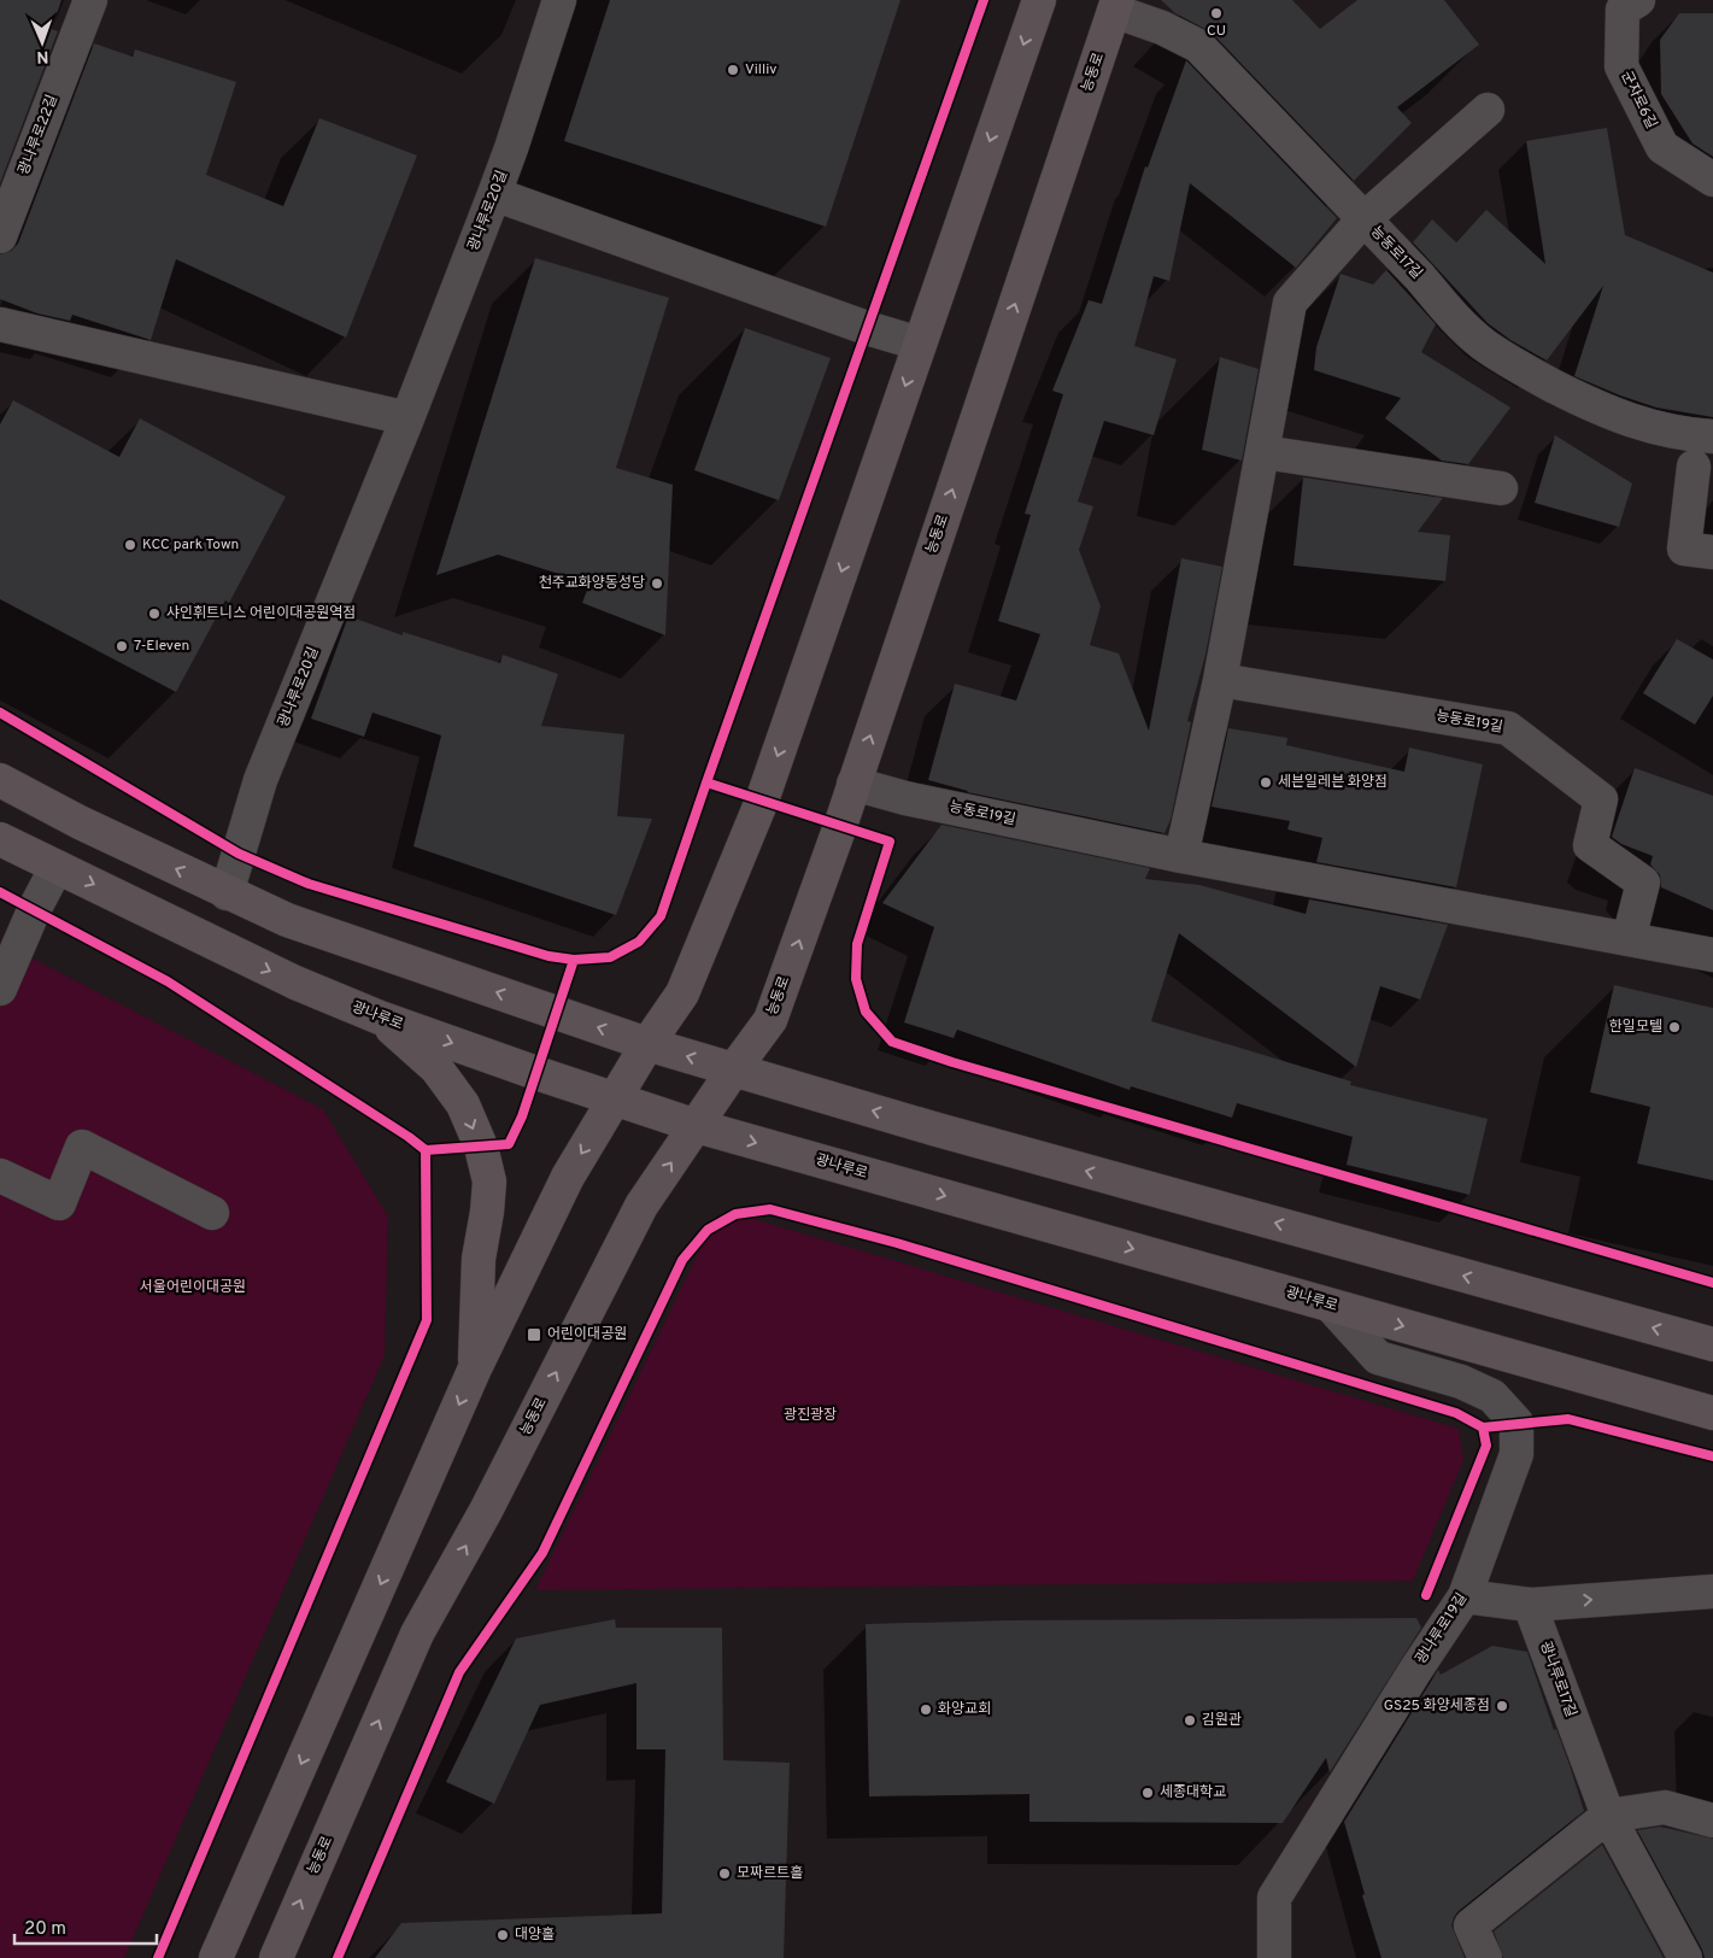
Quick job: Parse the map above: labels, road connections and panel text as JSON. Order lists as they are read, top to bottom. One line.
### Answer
{"streets":{"main road":["능동로","광나루로"],"street":["군자로6길","광나루로22길","광나루로20길","능동로17길","능동로19길","광나루로19길","광나루로17길"]},"crossings":[["능동로","능동로17길"],["능동로","능동로19길"],["능동로","광나루로"],["광나루로","광나루로19길"]],"parks":["서울어린이대공원","광진광장"],"places":{"other":["CU","Villiv","KCC park Town","천주교화양동성당","샤인휘트니스 어린이대공원역점","7-Eleven","세븐일레븐 화양점","한일모텔","GS25 화양세종점","화양교회","김원관","세종대학교","모짜르트홀","대양홀"],"transit":["어린이대공원"]},"scale_bar":"20 m","north":"bottom"}
